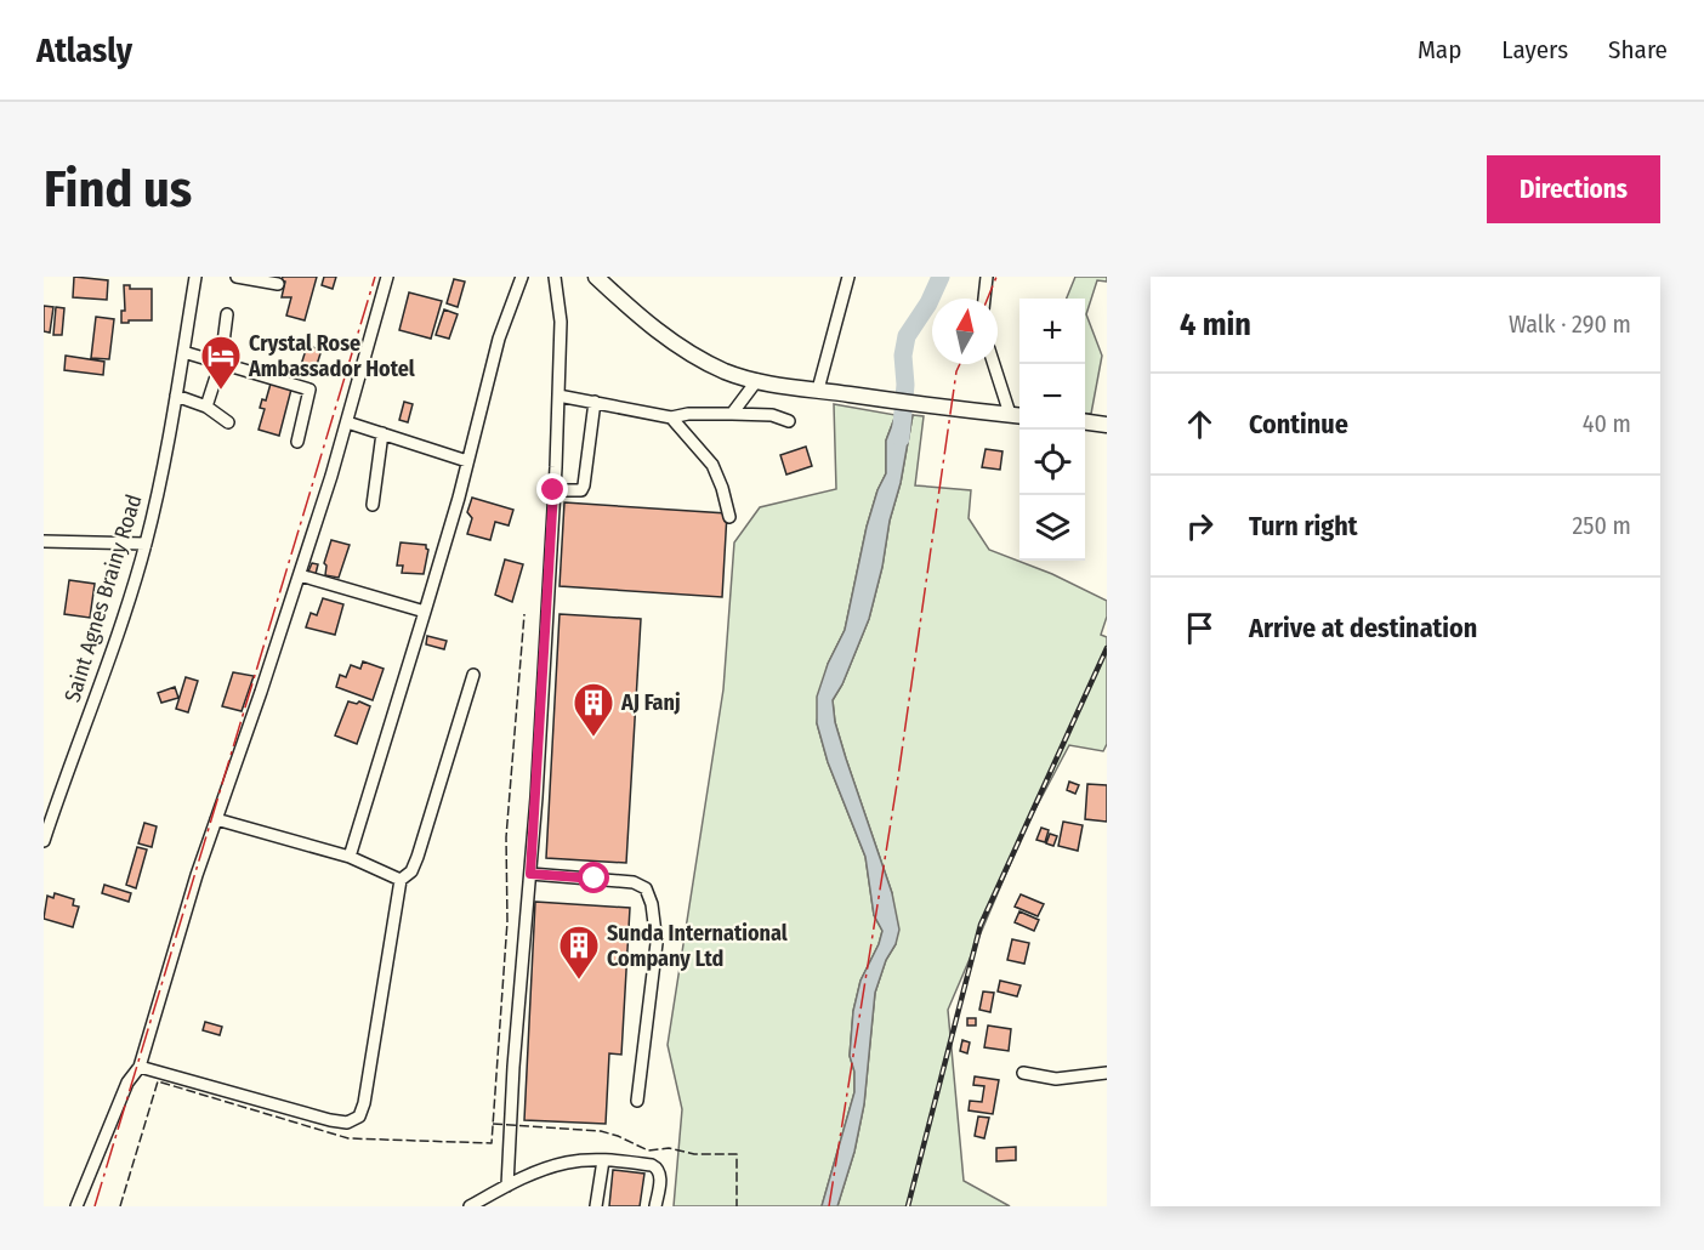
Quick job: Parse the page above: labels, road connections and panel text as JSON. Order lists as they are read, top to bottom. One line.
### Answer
{"streets":{"street":["Saint Agnes Brainy Road"]},"places":{"hotel":["Crystal Rose Ambassador Hotel"],"building":["AJ Fanj","Sunda International Company Ltd"]},"north":"top","page":{"header":"Atlasly","nav":["Map","Layers","Share"],"buttons":"Directions","title":"Find us","heading":["4 min","Walk · 290 m"],"map_buttons":["+","−"],"list":[["Continue","40 m"],["Turn right","250 m"],"Arrive at destination"]}}
